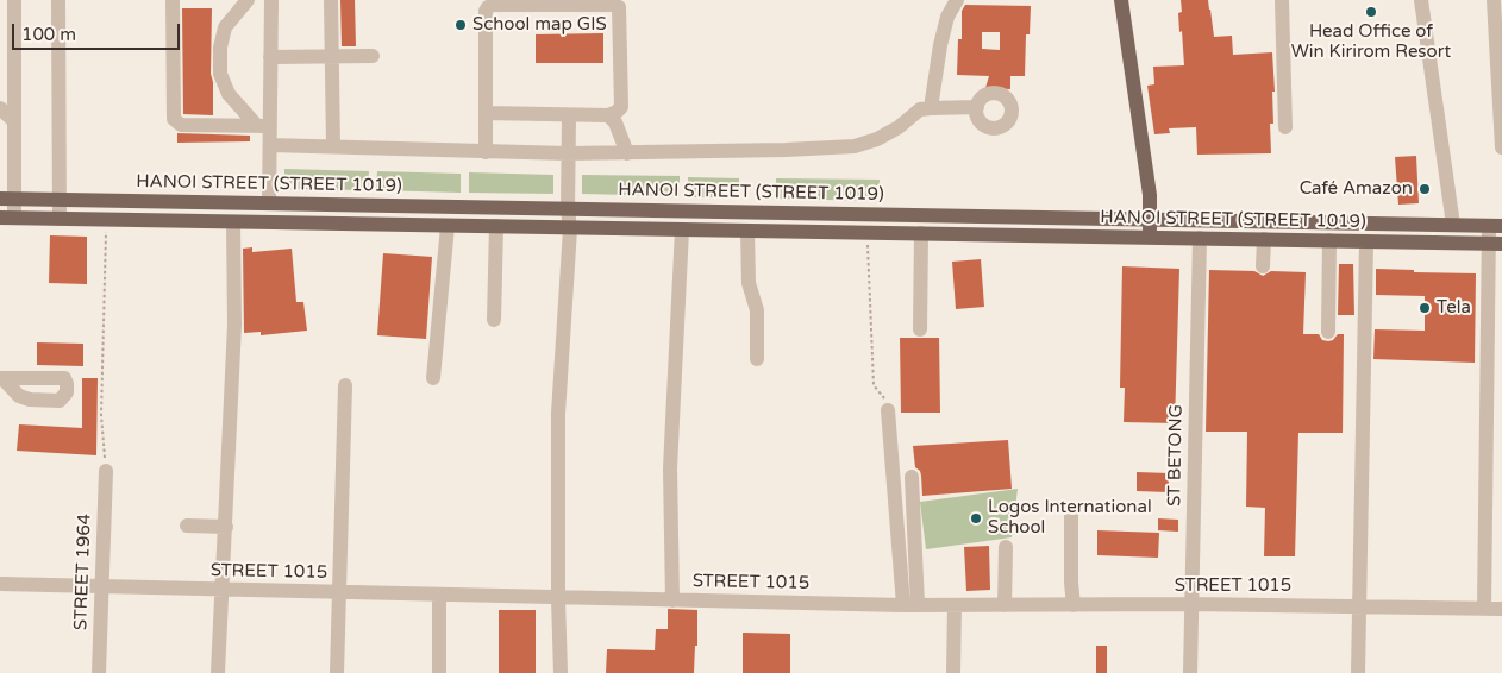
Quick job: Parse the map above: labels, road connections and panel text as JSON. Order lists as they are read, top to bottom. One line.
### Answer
{"streets":{"main road":["HANOI STREET (STREET 1019)"],"street":["ST BETONG","STREET 1964","STREET 1015"]},"crossings":[["HANOI STREET (STREET 1019)","ST BETONG"],["ST BETONG","STREET 1015"],["STREET 1964","STREET 1015"]],"places":["Head Office of Win Kirirom Resort","School map GIS","Café Amazon","Tela","Logos International School"],"scale_bar":"100 m"}
